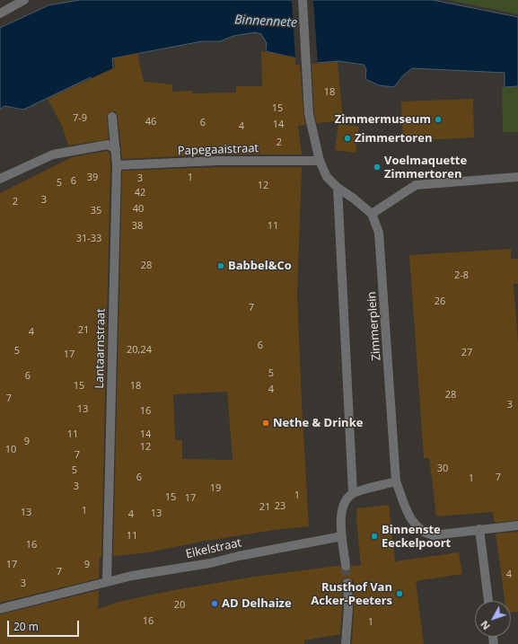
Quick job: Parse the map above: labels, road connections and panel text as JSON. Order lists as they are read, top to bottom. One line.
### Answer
{"streets":{"street":["Papegaaistraat","Zimmerplein","Lantaarnstraat","Eikelstraat"]},"crossings":[["Papegaaistraat","Zimmerplein"],["Papegaaistraat","Lantaarnstraat"],["Lantaarnstraat","Eikelstraat"]],"water":["Binnennete"],"places":["Zimmermuseum","Zimmertoren","Voelmaquette Zimmertoren","Babbel&Co","Nethe & Drinke","Binnenste Eeckelpoort","Rusthof Van Acker-Peeters","AD Delhaize"],"house_numbers":["18","15","7-9","46","6","14","4","2","39","1","3","6","5","12","42","3","2","40","35","38","11","31-33","28","2-8","26","7","21","4","6","20,24","5","27","17","5","6","15","18","4","28","7","3","13","16","11","14","9","12","10","7","30","5","6","7","1","3","19","1","15","17","23","21","1","13","13","4","11","16","17","9","7","4","3","20","16","1"],"scale_bar":"20 m","north":"bottom left"}
